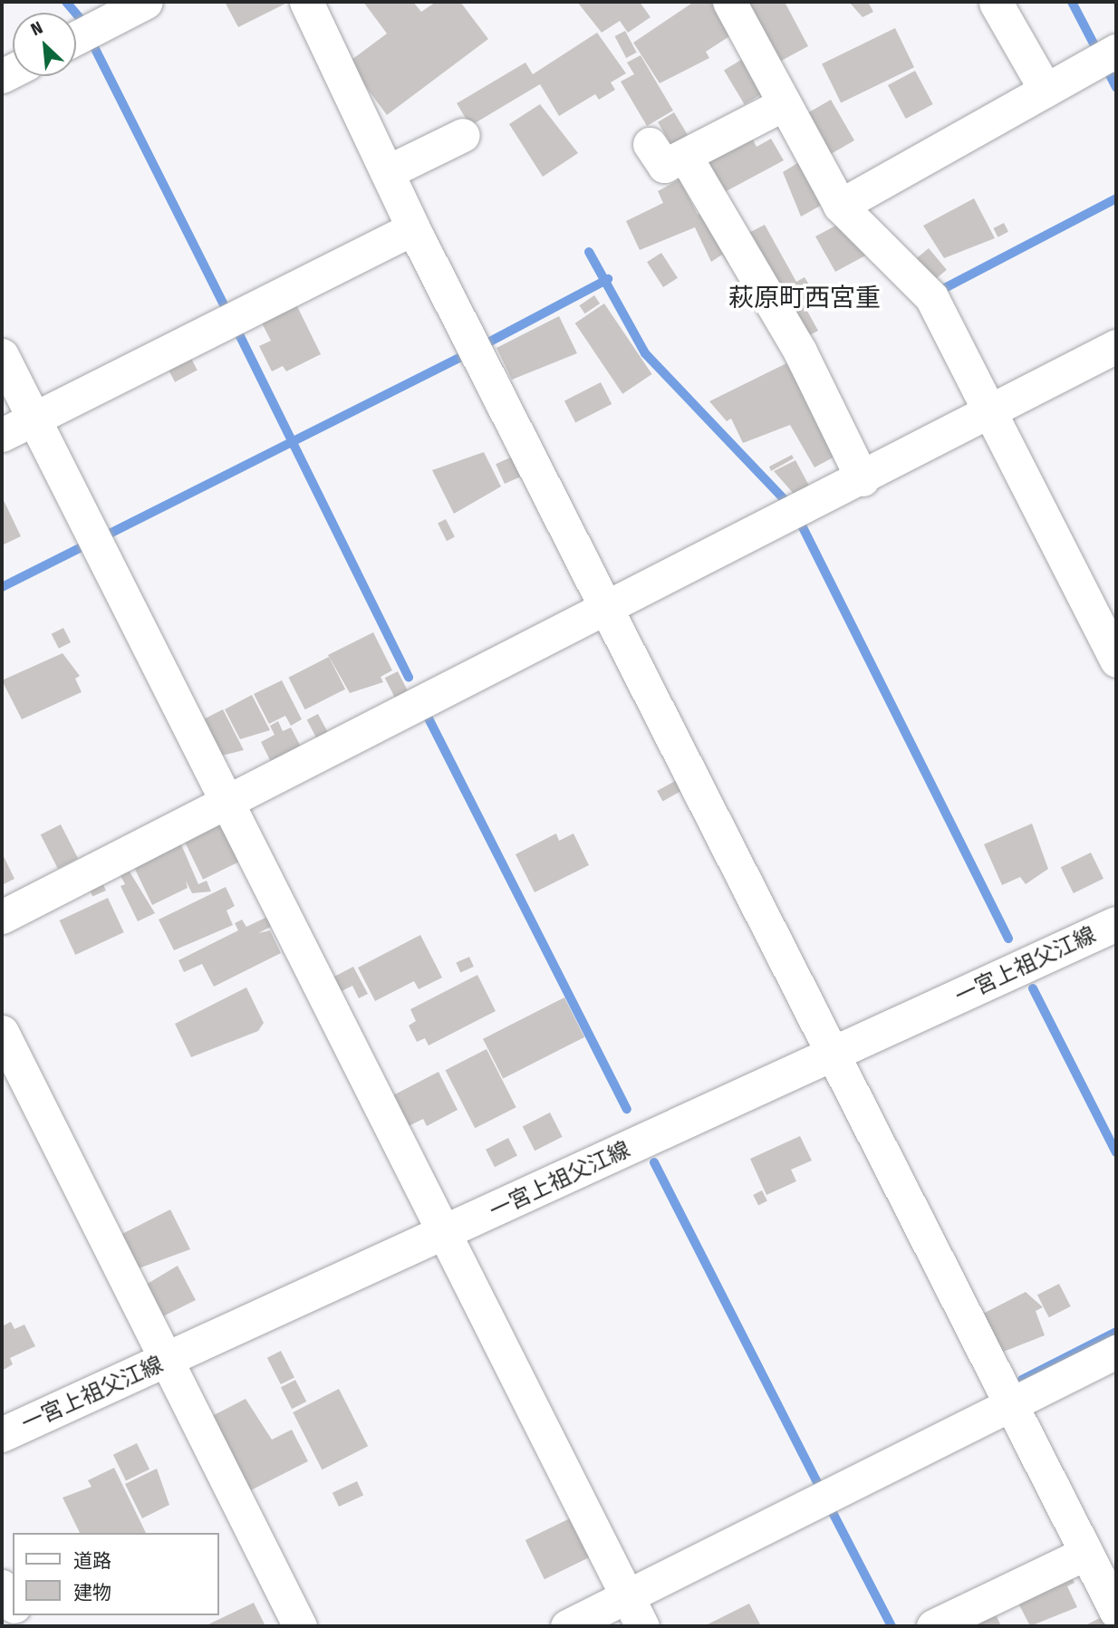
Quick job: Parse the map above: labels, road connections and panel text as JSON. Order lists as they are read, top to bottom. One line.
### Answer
{"streets":{"main road":["一宮上祖父江線"]},"districts":["萩原町西宮重"],"legend":["道路","建物"],"north":"top left"}
